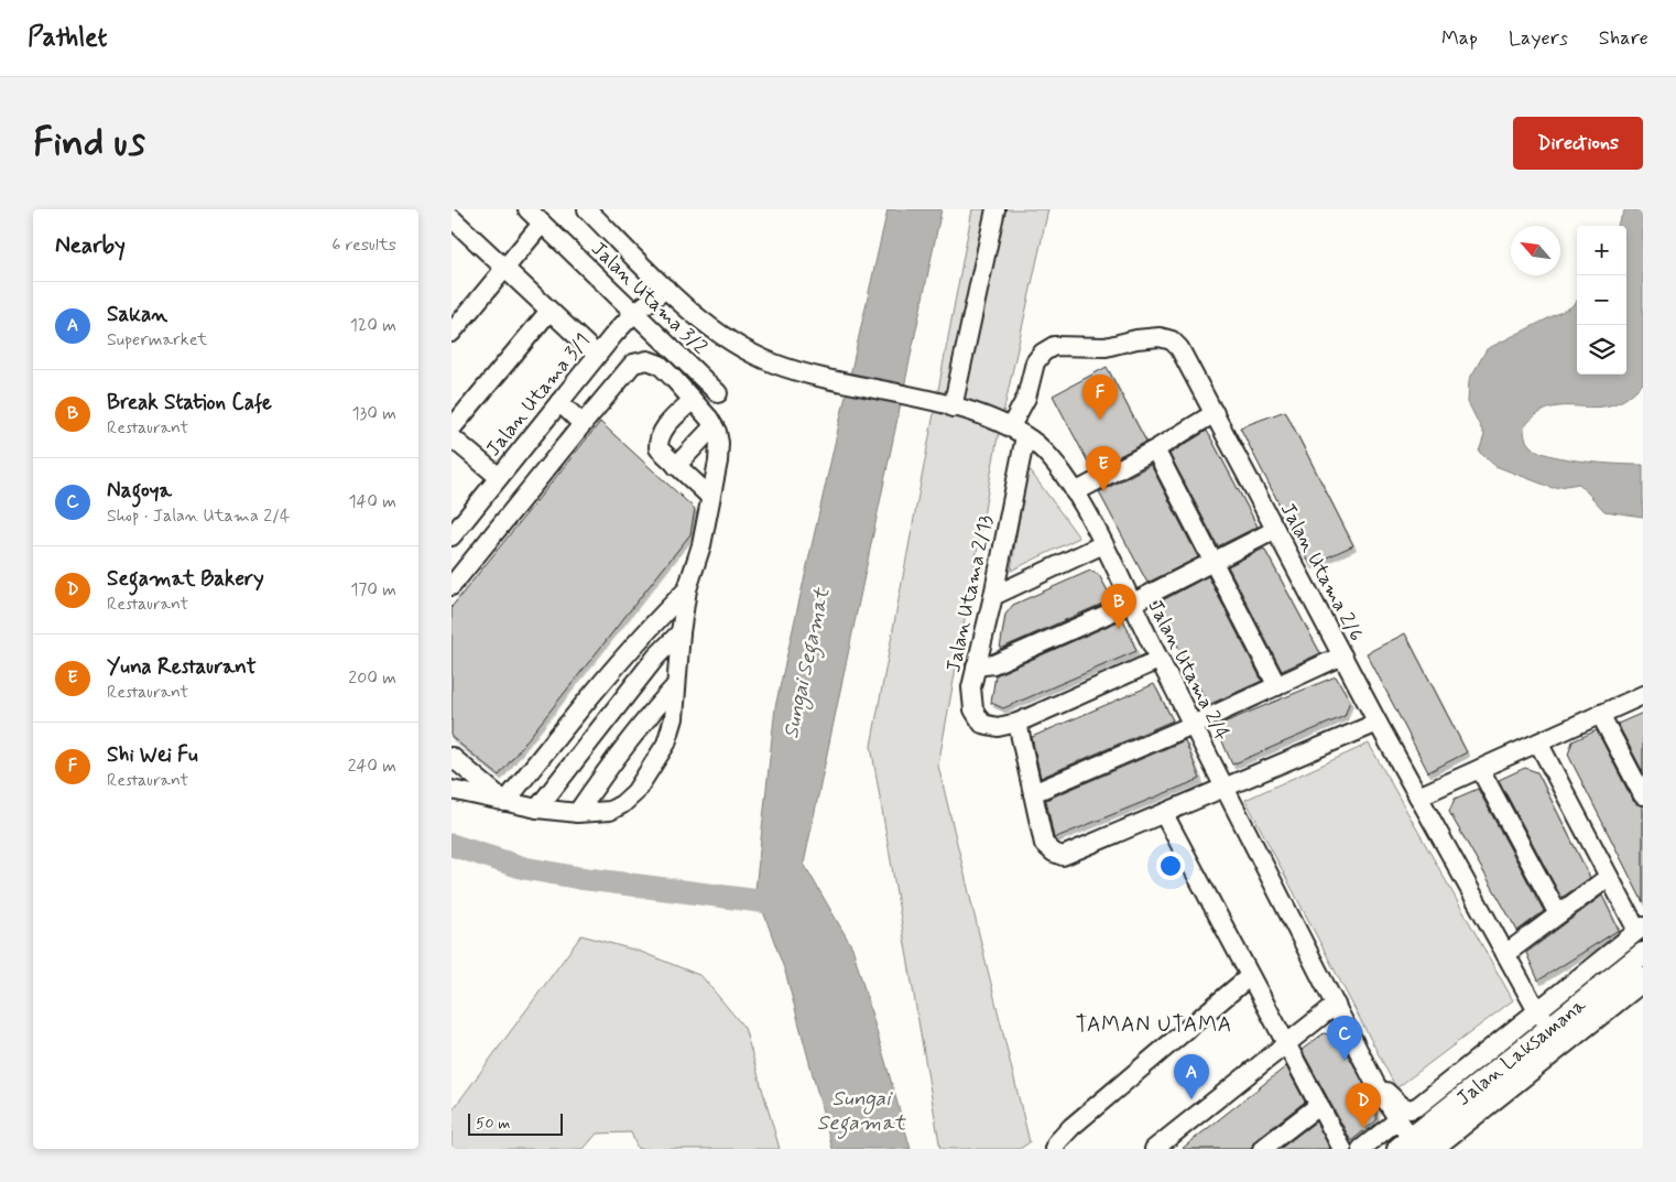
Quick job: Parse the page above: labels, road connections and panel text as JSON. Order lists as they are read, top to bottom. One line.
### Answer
{"streets":{"main road":["Jalan Laksamana"],"street":["Jalan Utama 3/2","Jalan Utama 3/1","Jalan Utama 2/6","Jalan Utama 2/13","Jalan Utama 2/4"]},"crossings":[["Jalan Utama 3/2","Jalan Utama 3/1"],["Jalan Utama 3/2","Jalan Utama 2/4"],["Jalan Utama 2/6","Jalan Utama 2/13"],["Jalan Utama 2/6","Jalan Utama 2/4"],["Jalan Utama 2/6","Jalan Laksamana"],["Jalan Utama 2/13","Jalan Utama 2/4"],["Jalan Utama 2/4","Jalan Laksamana"]],"districts":["TAMAN UTAMA"],"water":["Sungai Segamat"],"scale_bar":"50 m","north":"top left","page":{"header":"Pathlet","nav":["Map","Layers","Share"],"buttons":"Directions","title":"Find us","heading":["Nearby","6 results"],"map_buttons":["+","−"],"list":[{"mark":"A","name":"Sakan","note":"Supermarket","value":"120 m"},{"mark":"B","name":"Break Station Cafe","note":"Restaurant","value":"130 m"},{"mark":"C","name":"Nagoya","note":"Shop · Jalan Utama 2/4","value":"140 m"},{"mark":"D","name":"Segamat Bakery","note":"Restaurant","value":"170 m"},{"mark":"E","name":"Yuna Restaurant","note":"Restaurant","value":"200 m"},{"mark":"F","name":"Shi Wei Fu","note":"Restaurant","value":"240 m"}],"pins":["F","E","B","C","A","D"],"scale":"50 m"}}
